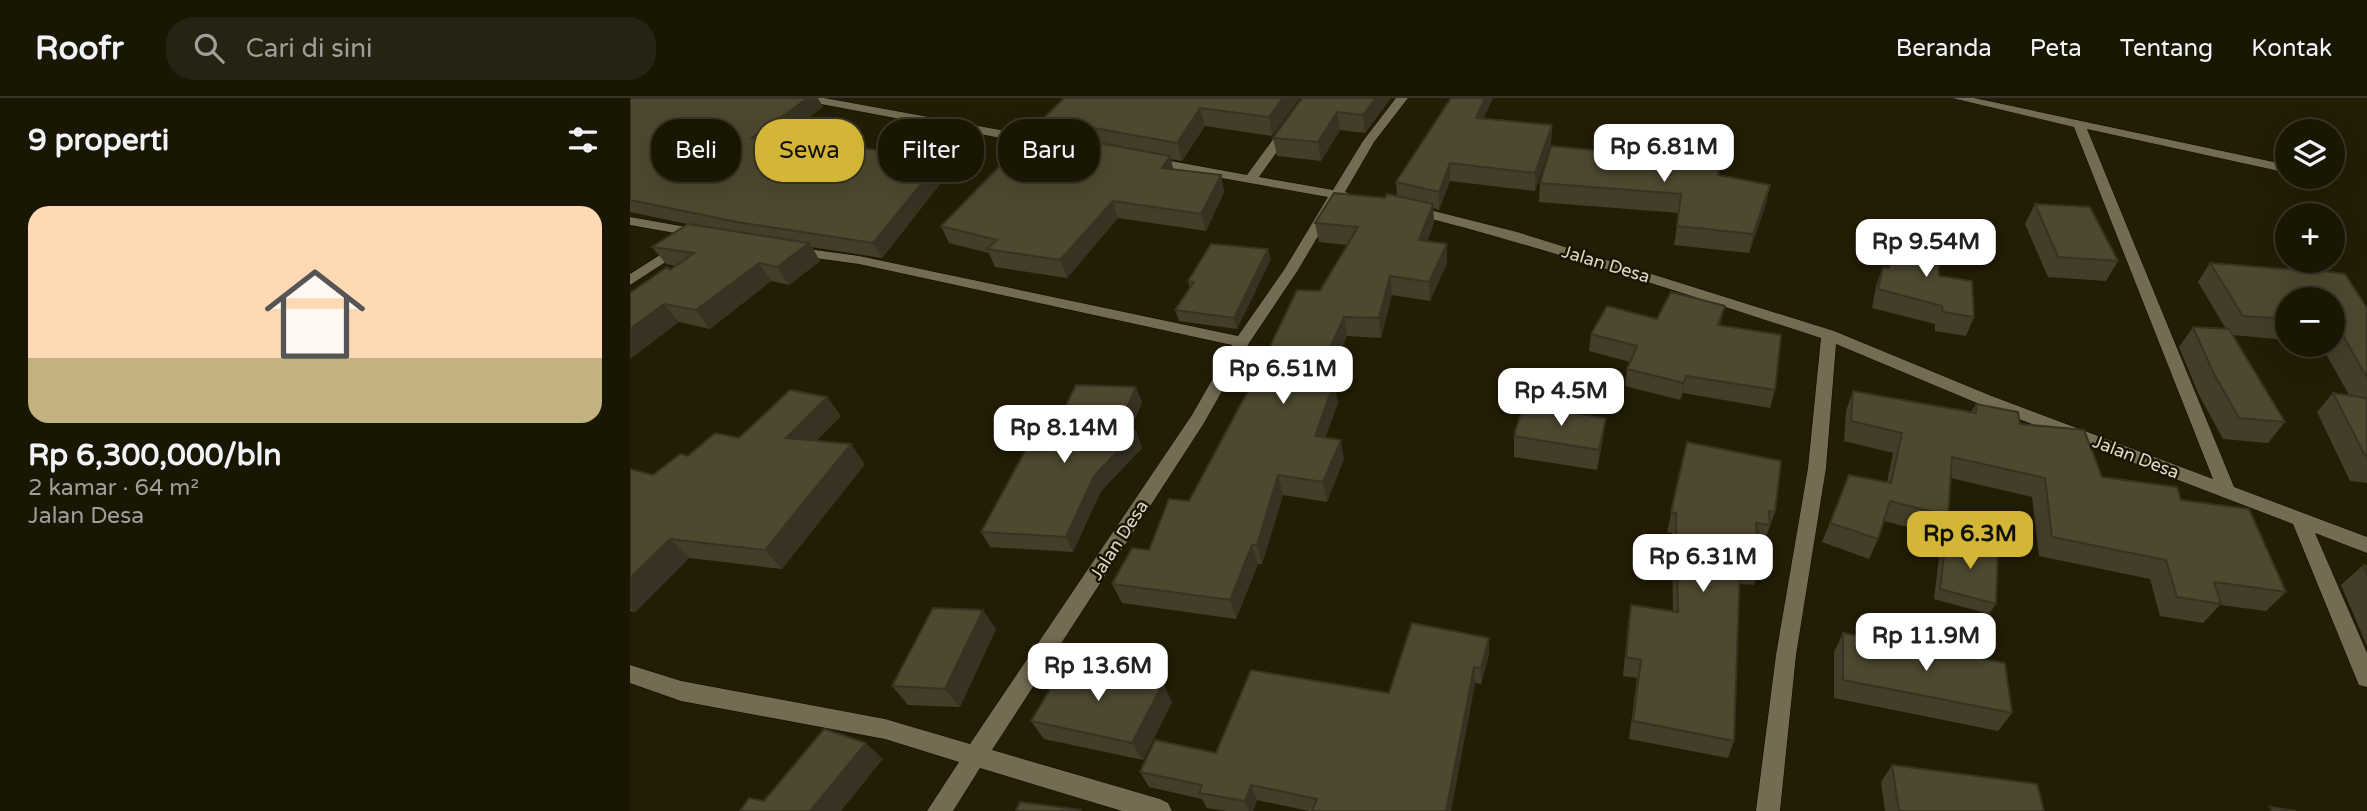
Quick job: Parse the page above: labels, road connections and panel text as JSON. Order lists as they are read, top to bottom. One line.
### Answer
{"streets":{"street":["Jalan Desa"]},"page":{"header":"Roofr","search":"Cari di sini","nav":["Beranda","Peta","Tentang","Kontak"],"heading":"9 properti","map_buttons":["+","−"],"chip":["Beli","Sewa","Filter","Baru"],"price":["Rp 6.81M","Rp 9.54M","Rp 6.51M","Rp 4.5M","Rp 8.14M","Rp 6.3M","Rp 6.31M","Rp 11.9M","Rp 13.6M"],"list":[{"name":"Rp 6,300,000/bln","note":"2 kamar · 64 m² · Jalan Desa"}]}}
